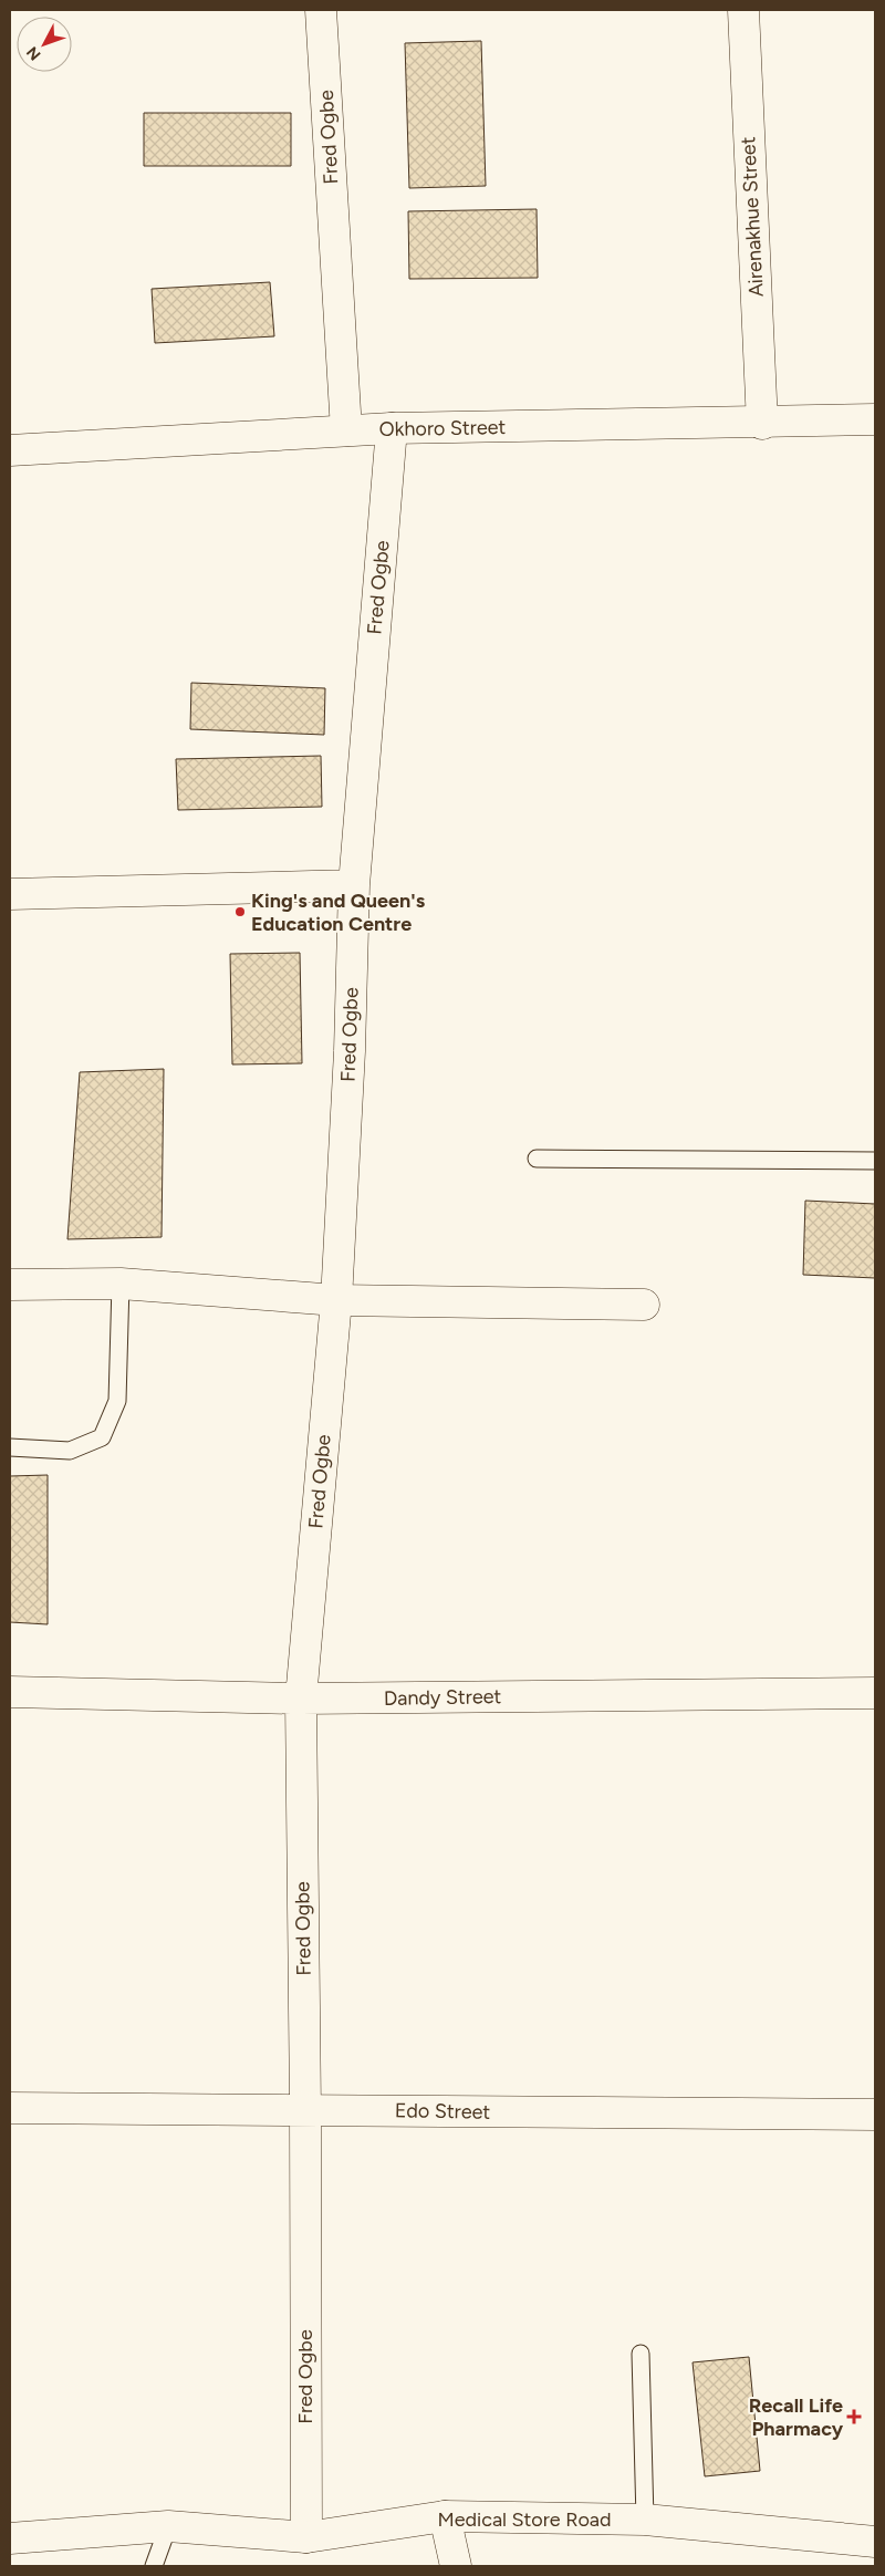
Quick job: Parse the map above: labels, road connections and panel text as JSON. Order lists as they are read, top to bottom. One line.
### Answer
{"streets":{"street":["Fred Ogbe","Airenakhue Street","Okhoro Street","Dandy Street","Edo Street","Medical Store Road"]},"crossings":[["Fred Ogbe","Okhoro Street"],["Fred Ogbe","Dandy Street"],["Fred Ogbe","Edo Street"],["Fred Ogbe","Medical Store Road"],["Airenakhue Street","Okhoro Street"]],"places":{"other":["King's and Queen's Education Centre"],"health":["Recall Life Pharmacy"]},"north":"bottom left"}
